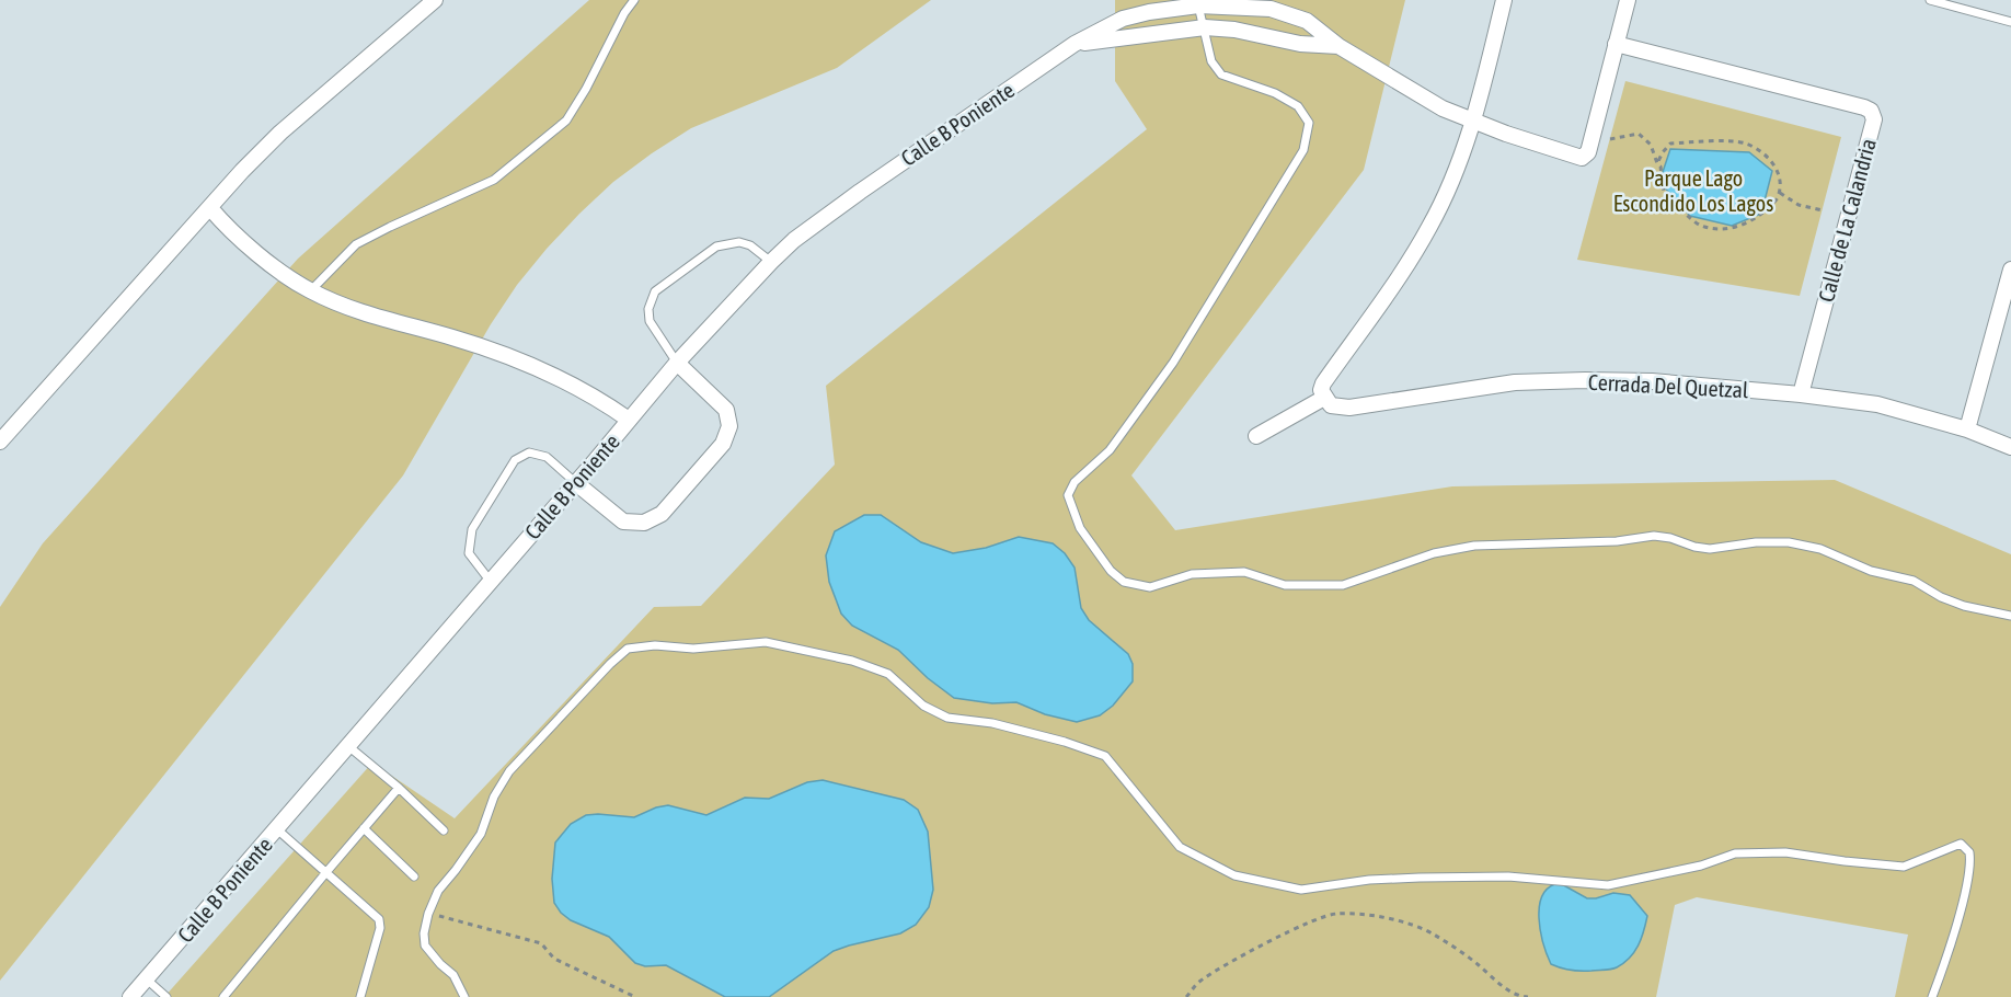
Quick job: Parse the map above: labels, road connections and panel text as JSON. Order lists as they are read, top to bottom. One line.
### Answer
{"streets":{"street":["Calle B Poniente","Calle de La Calandria","Cerrada Del Quetzal"]},"crossings":[["Calle de La Calandria","Cerrada Del Quetzal"]],"parks":["Parque Lago Escondido Los Lagos"]}
